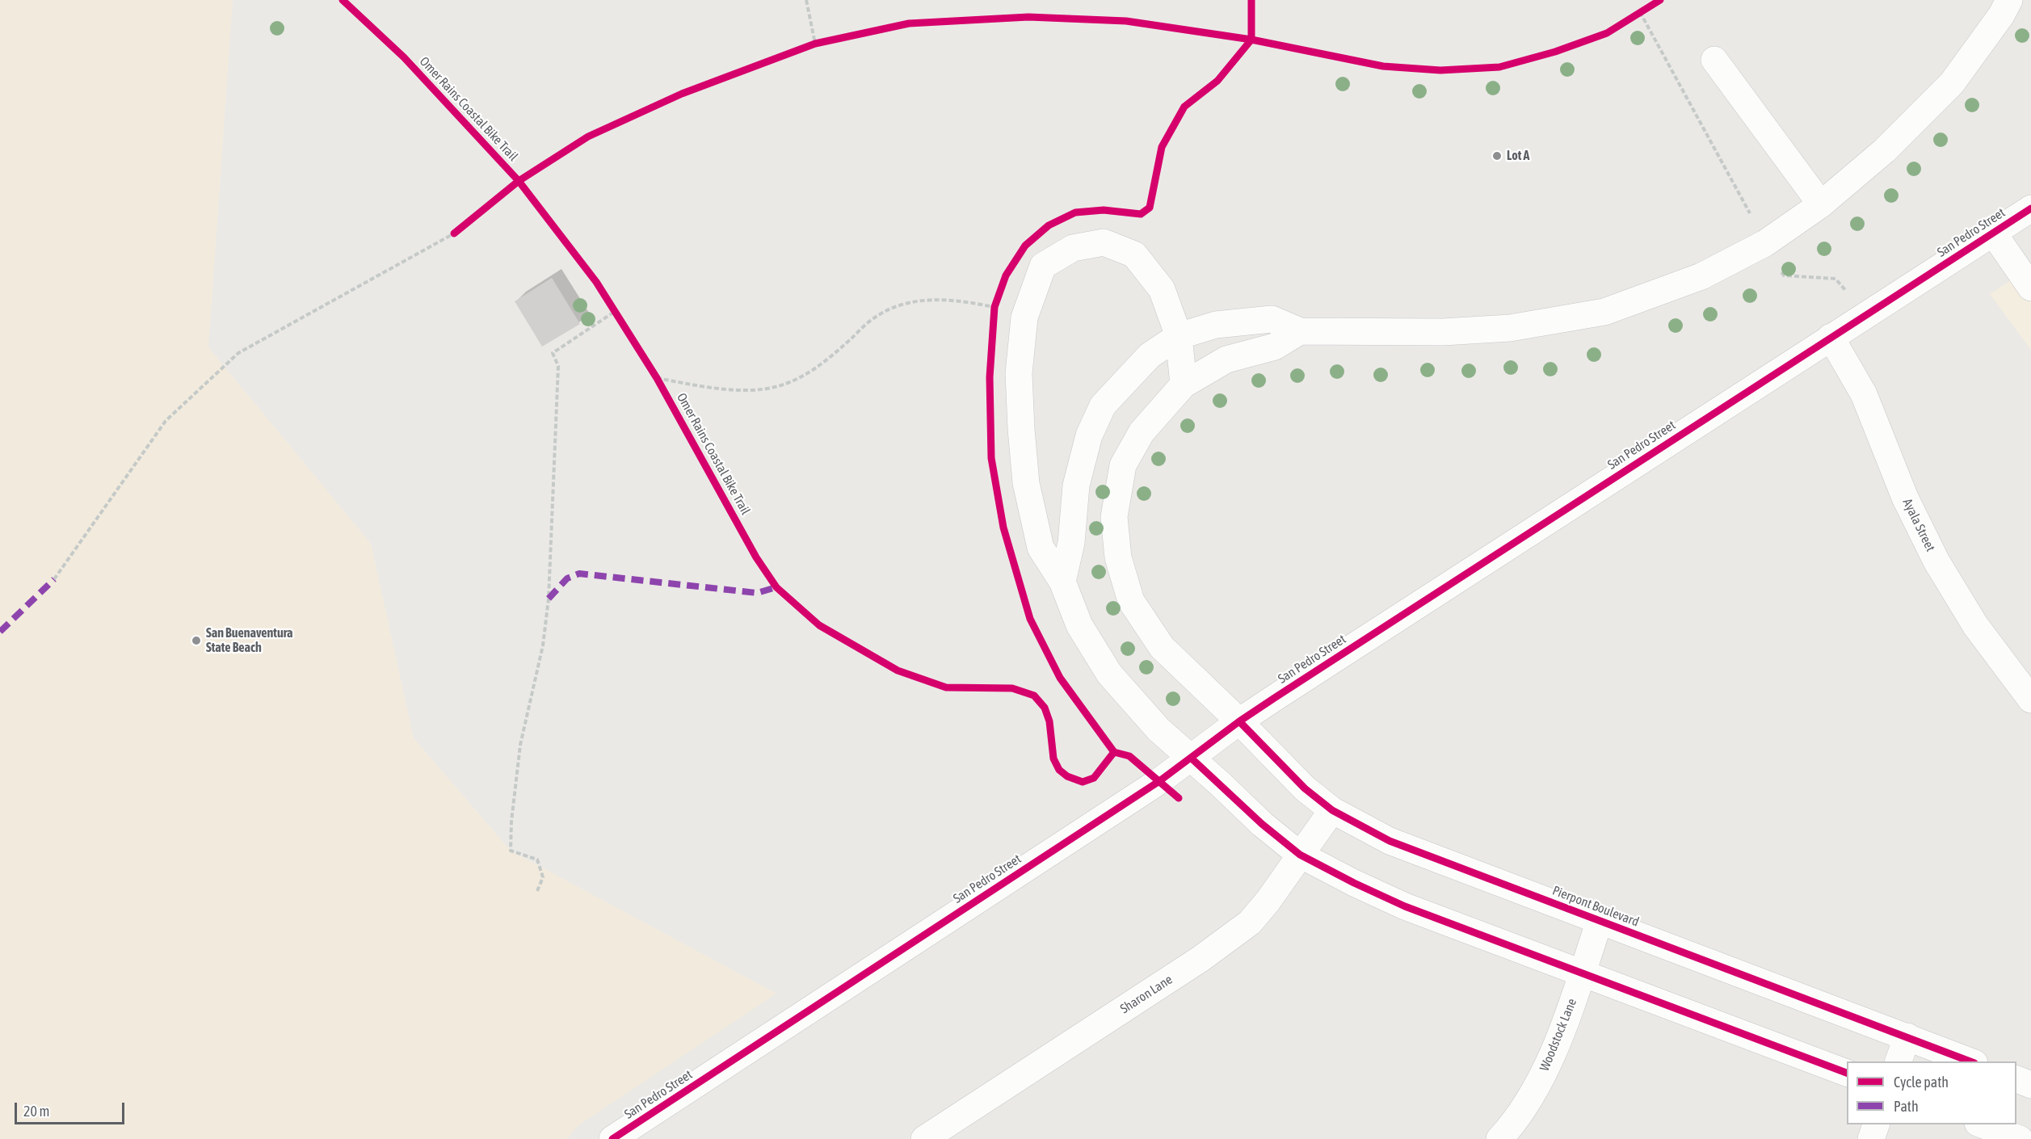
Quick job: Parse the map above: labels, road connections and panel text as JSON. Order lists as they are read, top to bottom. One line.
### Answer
{"streets":{"street":["San Pedro Street","Ayala Street","Pierpont Boulevard","Sharon Lane","Woodstock Lane"],"cycle path":["Omer Rains Coastal Bike Trail"]},"crossings":[["San Pedro Street","Ayala Street"],["San Pedro Street","Pierpont Boulevard"],["Pierpont Boulevard","Sharon Lane"],["Pierpont Boulevard","Woodstock Lane"]],"places":["Lot A","San Buenaventura State Beach"],"legend":["Cycle path","Path"],"scale_bar":"20 m"}
